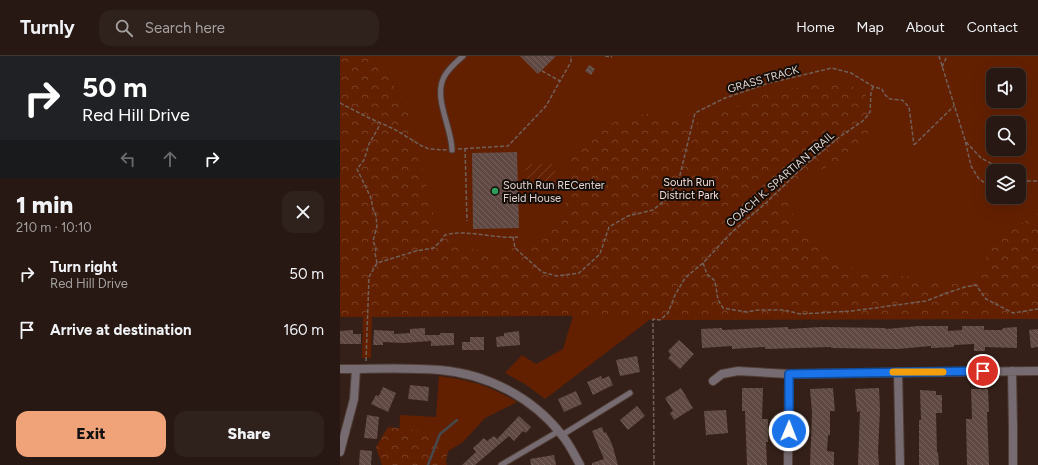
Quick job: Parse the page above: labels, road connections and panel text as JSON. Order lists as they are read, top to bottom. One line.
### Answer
{"streets":{"path":["GRASS TRACK","COACH K. SPARTIAN TRAIL"]},"crossings":[["GRASS TRACK","COACH K. SPARTIAN TRAIL"]],"parks":["South Run District Park"],"places":["South Run RECenter Field House"],"page":{"header":"Turnly","search":"Search here","nav":["Home","Map","About","Contact"],"turn":["50 m","Red Hill Drive"],"heading":["1 min","210 m · 10:10"],"list":[{"name":"Turn right","note":"Red Hill Drive","value":"50 m"},{"name":"Arrive at destination","value":"160 m"}],"buttons":["Exit","Share"]}}
